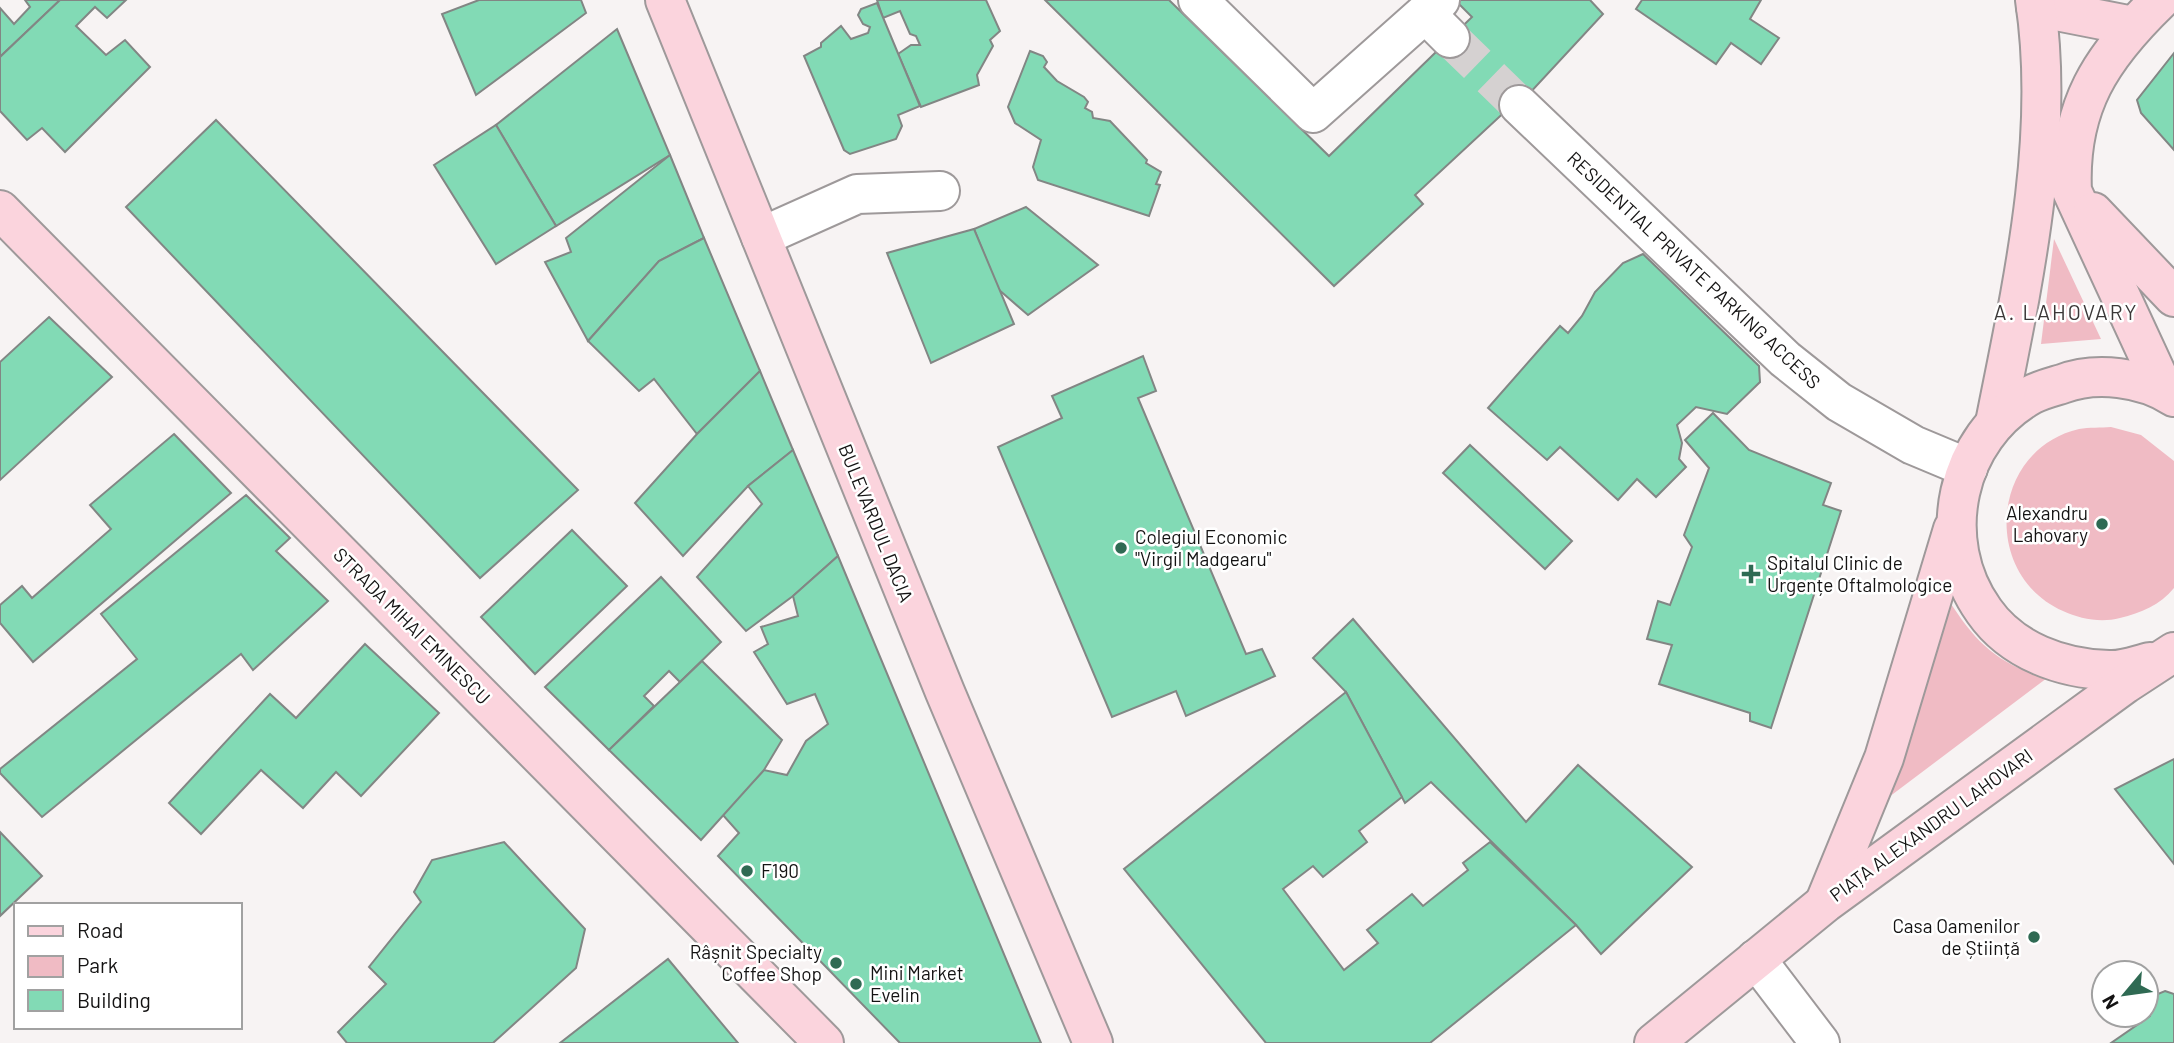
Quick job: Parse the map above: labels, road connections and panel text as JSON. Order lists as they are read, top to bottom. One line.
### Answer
{"streets":{"street":["RESIDENTIAL PRIVATE PARKING ACCESS","BULEVARDUL DACIA","STRADA MIHAI EMINESCU","PIAȚA ALEXANDRU LAHOVARI"]},"crossings":[["RESIDENTIAL PRIVATE PARKING ACCESS","PIAȚA ALEXANDRU LAHOVARI"]],"districts":["A. LAHOVARY"],"places":{"other":["Alexandru Lahovary","Colegiul Economic \"Virgil Madgearu\"","F190","Casa Oamenilor de Știință","Râșnit Specialty Coffee Shop","Mini Market Evelin"],"health":["Spitalul Clinic de Urgențe Oftalmologice"]},"legend":["Road","Park","Building"],"north":"bottom left"}
